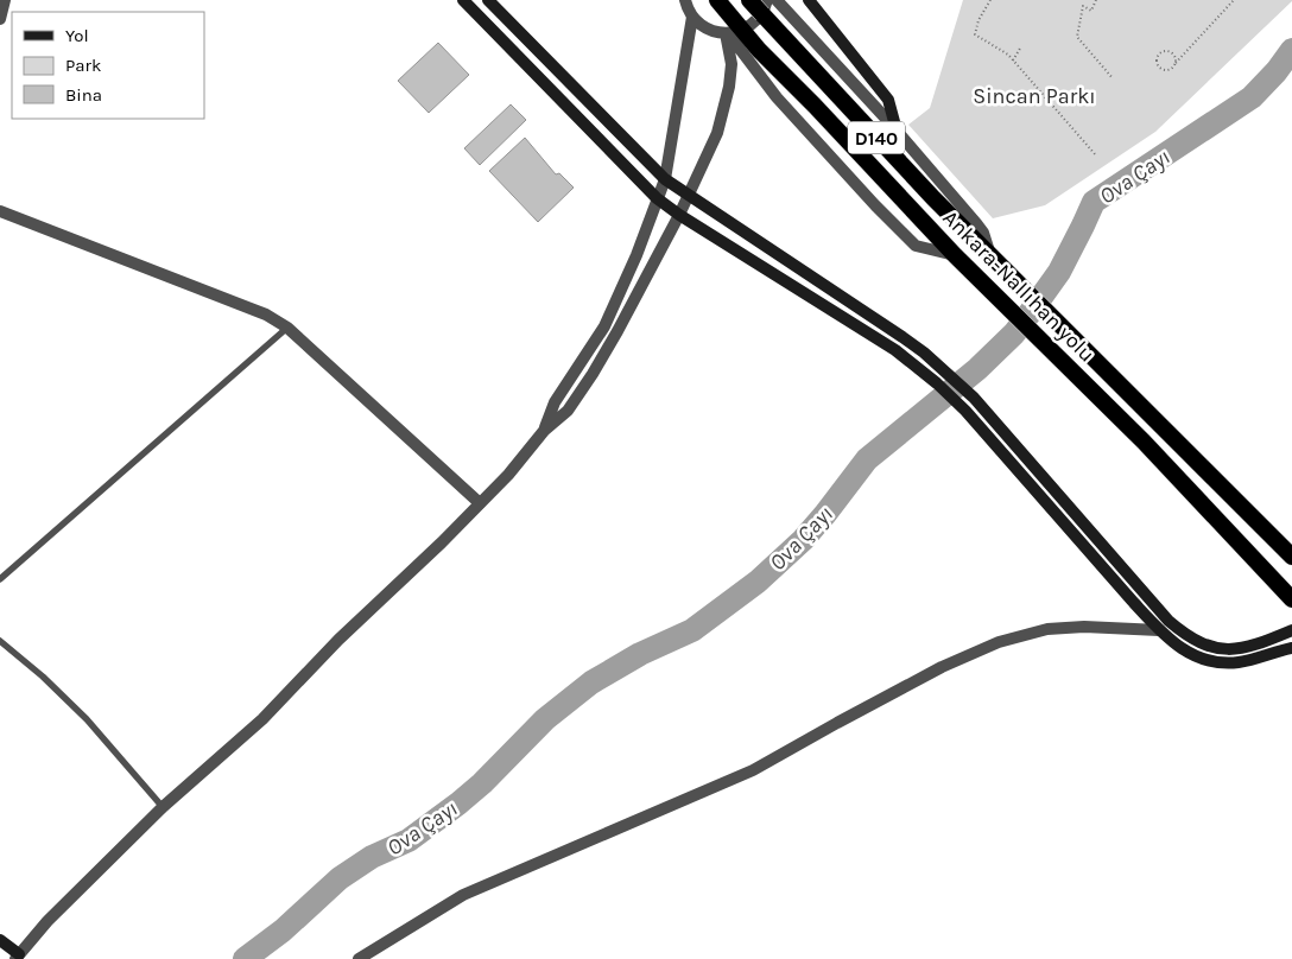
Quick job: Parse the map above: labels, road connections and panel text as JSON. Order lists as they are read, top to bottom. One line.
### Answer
{"streets":{"highway":["D140","Ankara-Nallıhan yolu"]},"water":["Ova Çayı"],"parks":["Sincan Parkı"],"legend":["Yol","Park","Bina"]}
